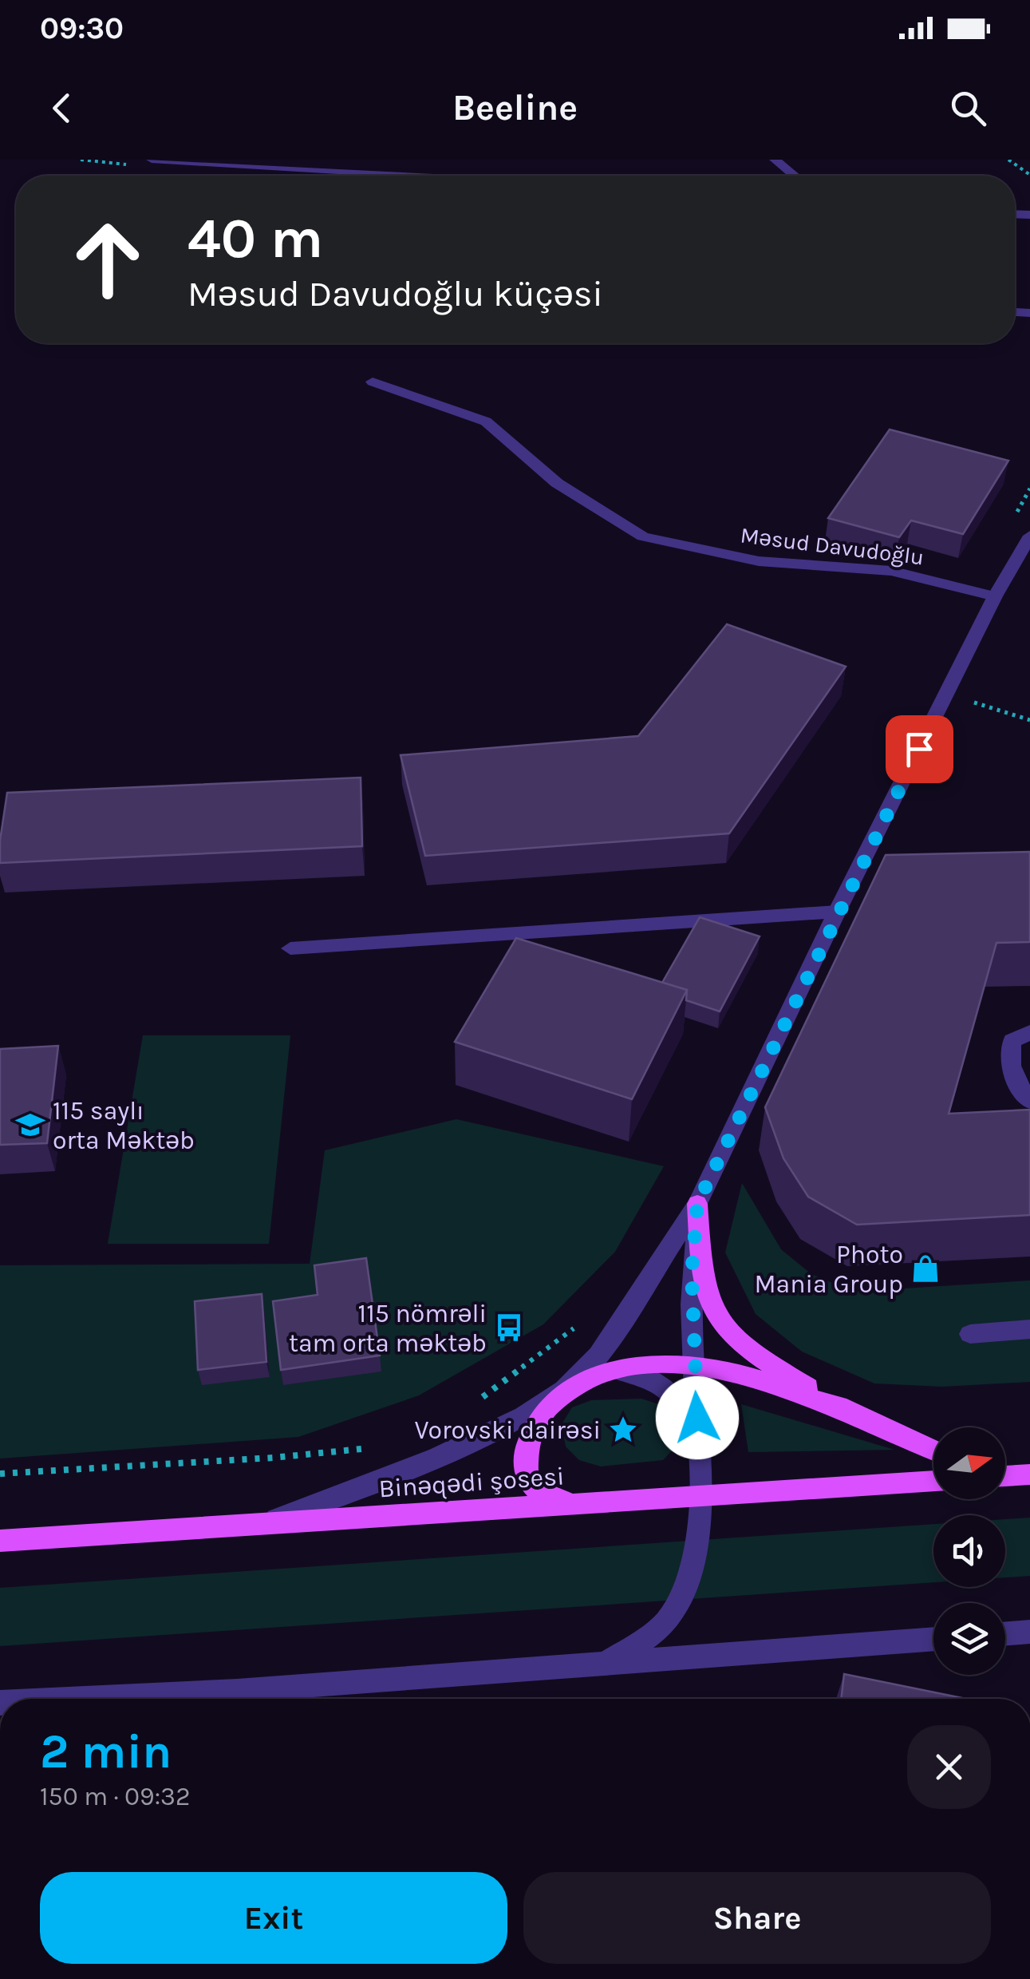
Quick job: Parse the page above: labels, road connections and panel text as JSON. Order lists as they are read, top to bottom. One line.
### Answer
{"streets":{"main road":["Binəqədi şosesi"],"street":["Məsud Davudoğlu"]},"places":{"school or university":["115 saylı orta Məktəb"],"shop":["Photo Mania Group"],"bus stop":["115 nömrəli tam orta məktəb"],"place":["Vorovski dairəsi"]},"north":"right","page":{"status":"09:30","header":"Beeline","turn":["40 m","Məsud Davudoğlu küçəsi"],"heading":["2 min","150 m · 09:32"],"buttons":["Exit","Share"]}}
